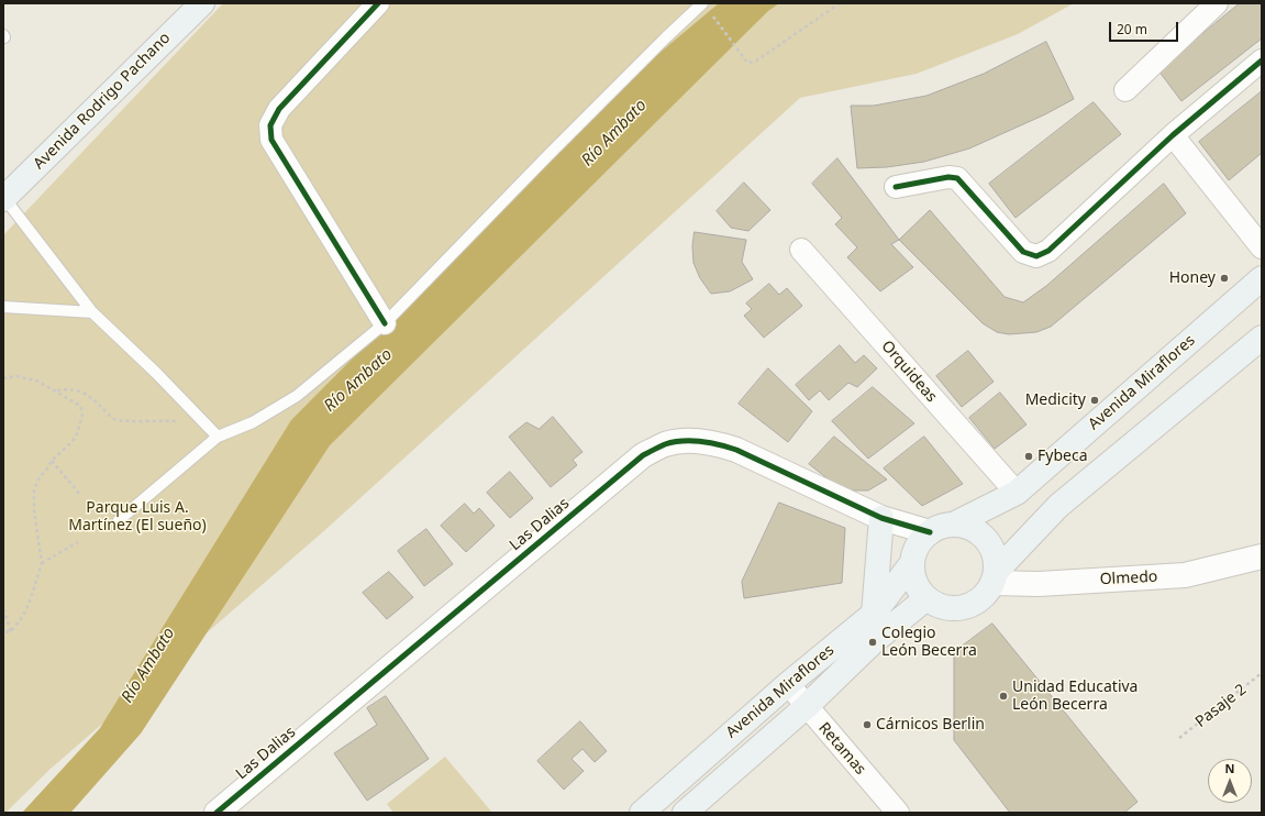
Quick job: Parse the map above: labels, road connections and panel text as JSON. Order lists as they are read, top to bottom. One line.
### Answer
{"streets":{"main road":["Avenida Rodrigo Pachano","Avenida Miraflores"],"street":["Orquideas","Las Dalias","Olmedo","Retamas"],"path":["Pasaje 2"]},"crossings":[["Orquideas","Avenida Miraflores"],["Avenida Miraflores","Las Dalias"],["Avenida Miraflores","Olmedo"],["Avenida Miraflores","Retamas"],["Las Dalias","Olmedo"]],"water":["Río Ambato"],"parks":["Parque Luis A. Martínez (El sueño)"],"places":["Honey","Medicity","Fybeca","Colegio León Becerra","Unidad Educativa León Becerra","Cárnicos Berlin"],"scale_bar":"20 m","north":"top"}
